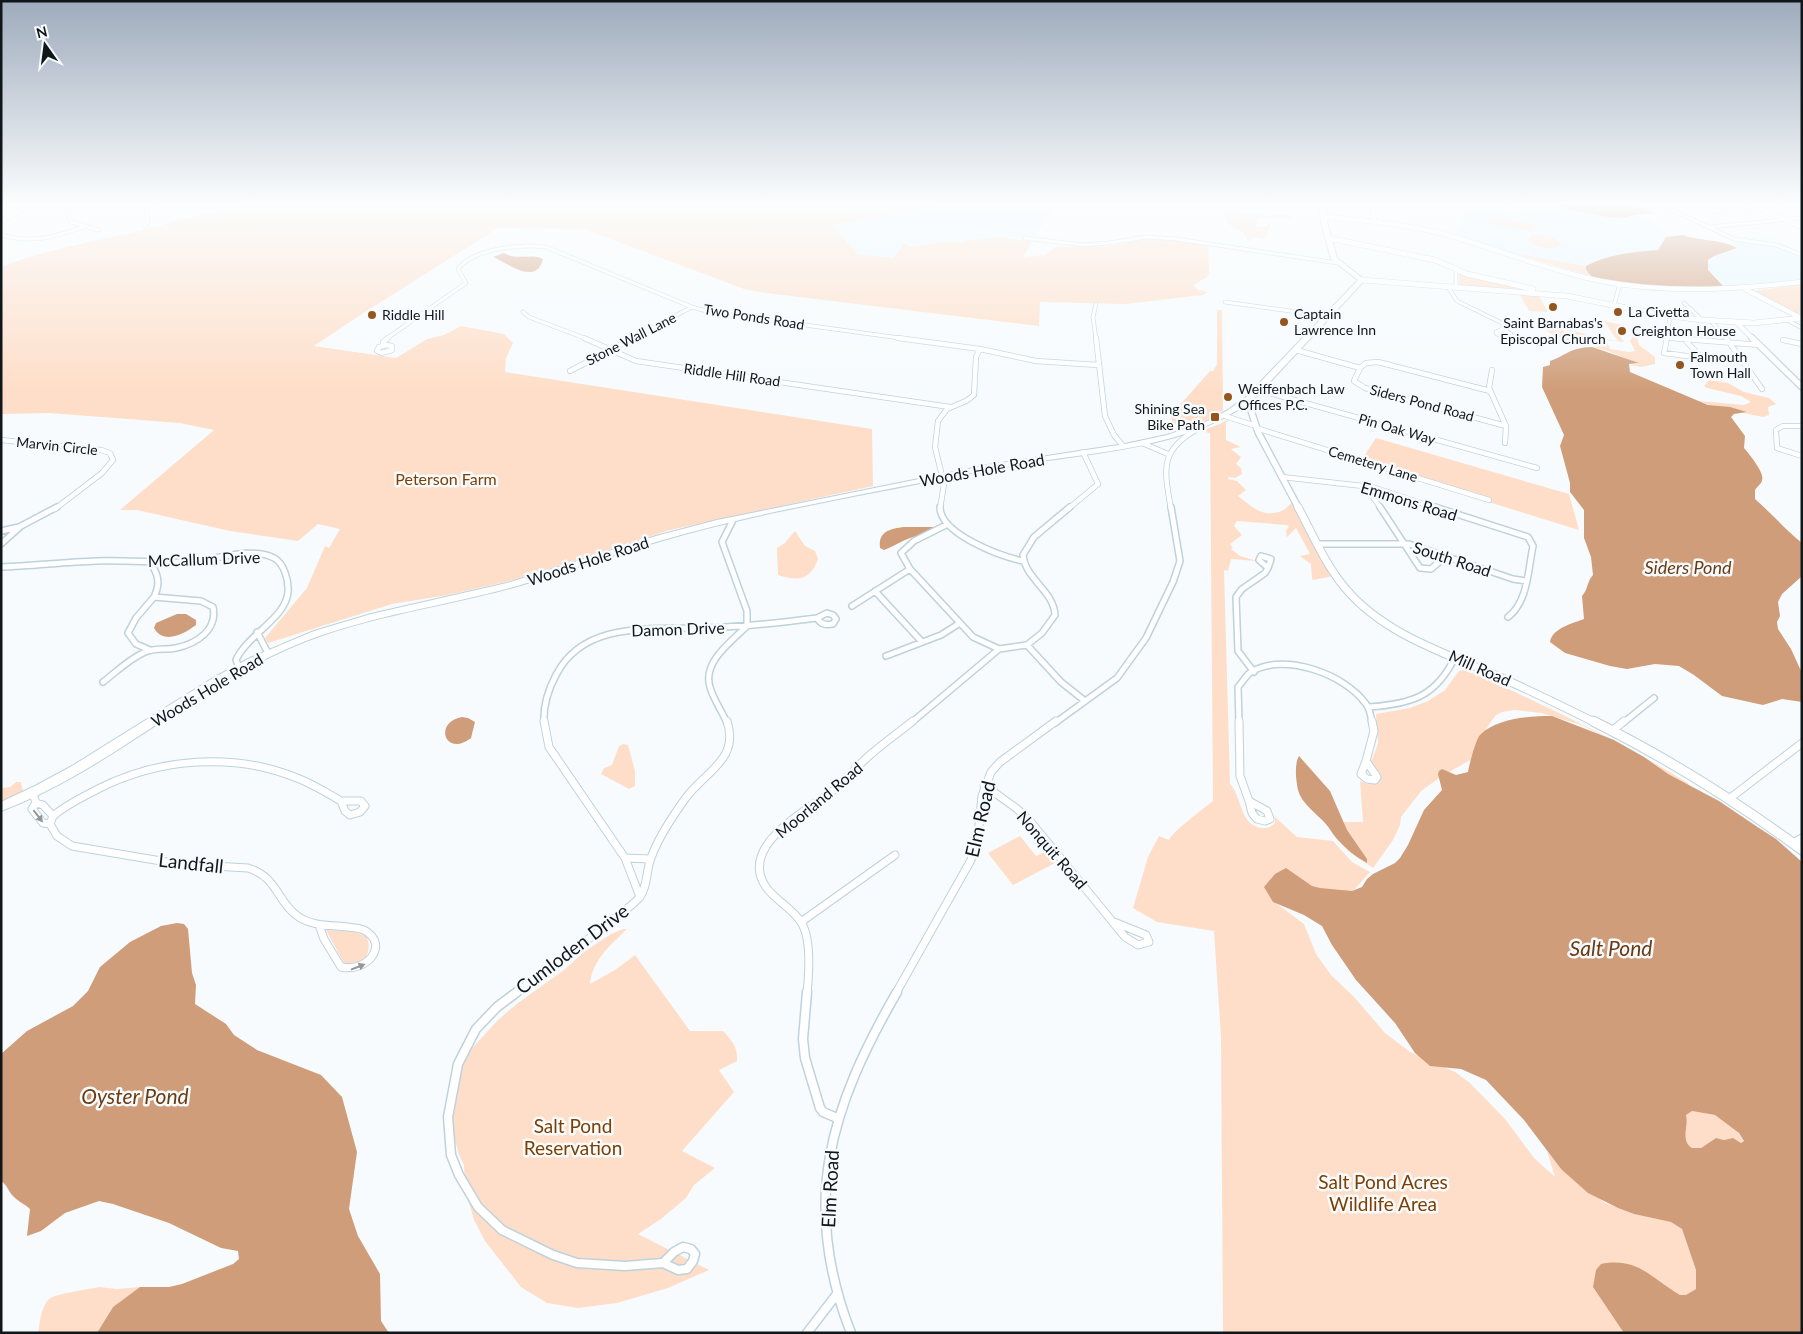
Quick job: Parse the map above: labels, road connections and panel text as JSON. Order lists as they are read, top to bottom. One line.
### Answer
{"streets":{"highway":["Woods Hole Road"],"street":["Two Ponds Road","Stone Wall Lane","Riddle Hill Road","Siders Pond Road","Pin Oak Way","Marvin Circle","Cemetery Lane","Emmons Road","McCallum Drive","South Road","Damon Drive","Mill Road","Moorland Road","Elm Road","Nonquit Road","Landfall","Cumloden Drive"]},"crossings":[["Two Ponds Road","Stone Wall Lane"],["Stone Wall Lane","Riddle Hill Road"],["Siders Pond Road","Woods Hole Road"],["Pin Oak Way","Woods Hole Road"],["Cemetery Lane","Woods Hole Road"],["Cemetery Lane","Mill Road"],["Woods Hole Road","McCallum Drive"],["Woods Hole Road","Mill Road"],["Woods Hole Road","Landfall"],["Emmons Road","South Road"],["Emmons Road","Mill Road"],["South Road","Mill Road"],["Damon Drive","Cumloden Drive"],["Moorland Road","Elm Road"],["Elm Road","Nonquit Road"]],"water":["Siders Pond","Salt Pond","Oyster Pond"],"parks":["Peterson Farm","Salt Pond Reservation","Salt Pond Acres Wildlife Area"],"places":{"other":["Saint Barnabas's Episcopal Church","La Civetta","Riddle Hill","Captain Lawrence Inn","Creighton House","Falmouth Town Hall","Weiffenbach Law Offices P.C."],"transit":["Shining Sea Bike Path"]},"north":"top"}
